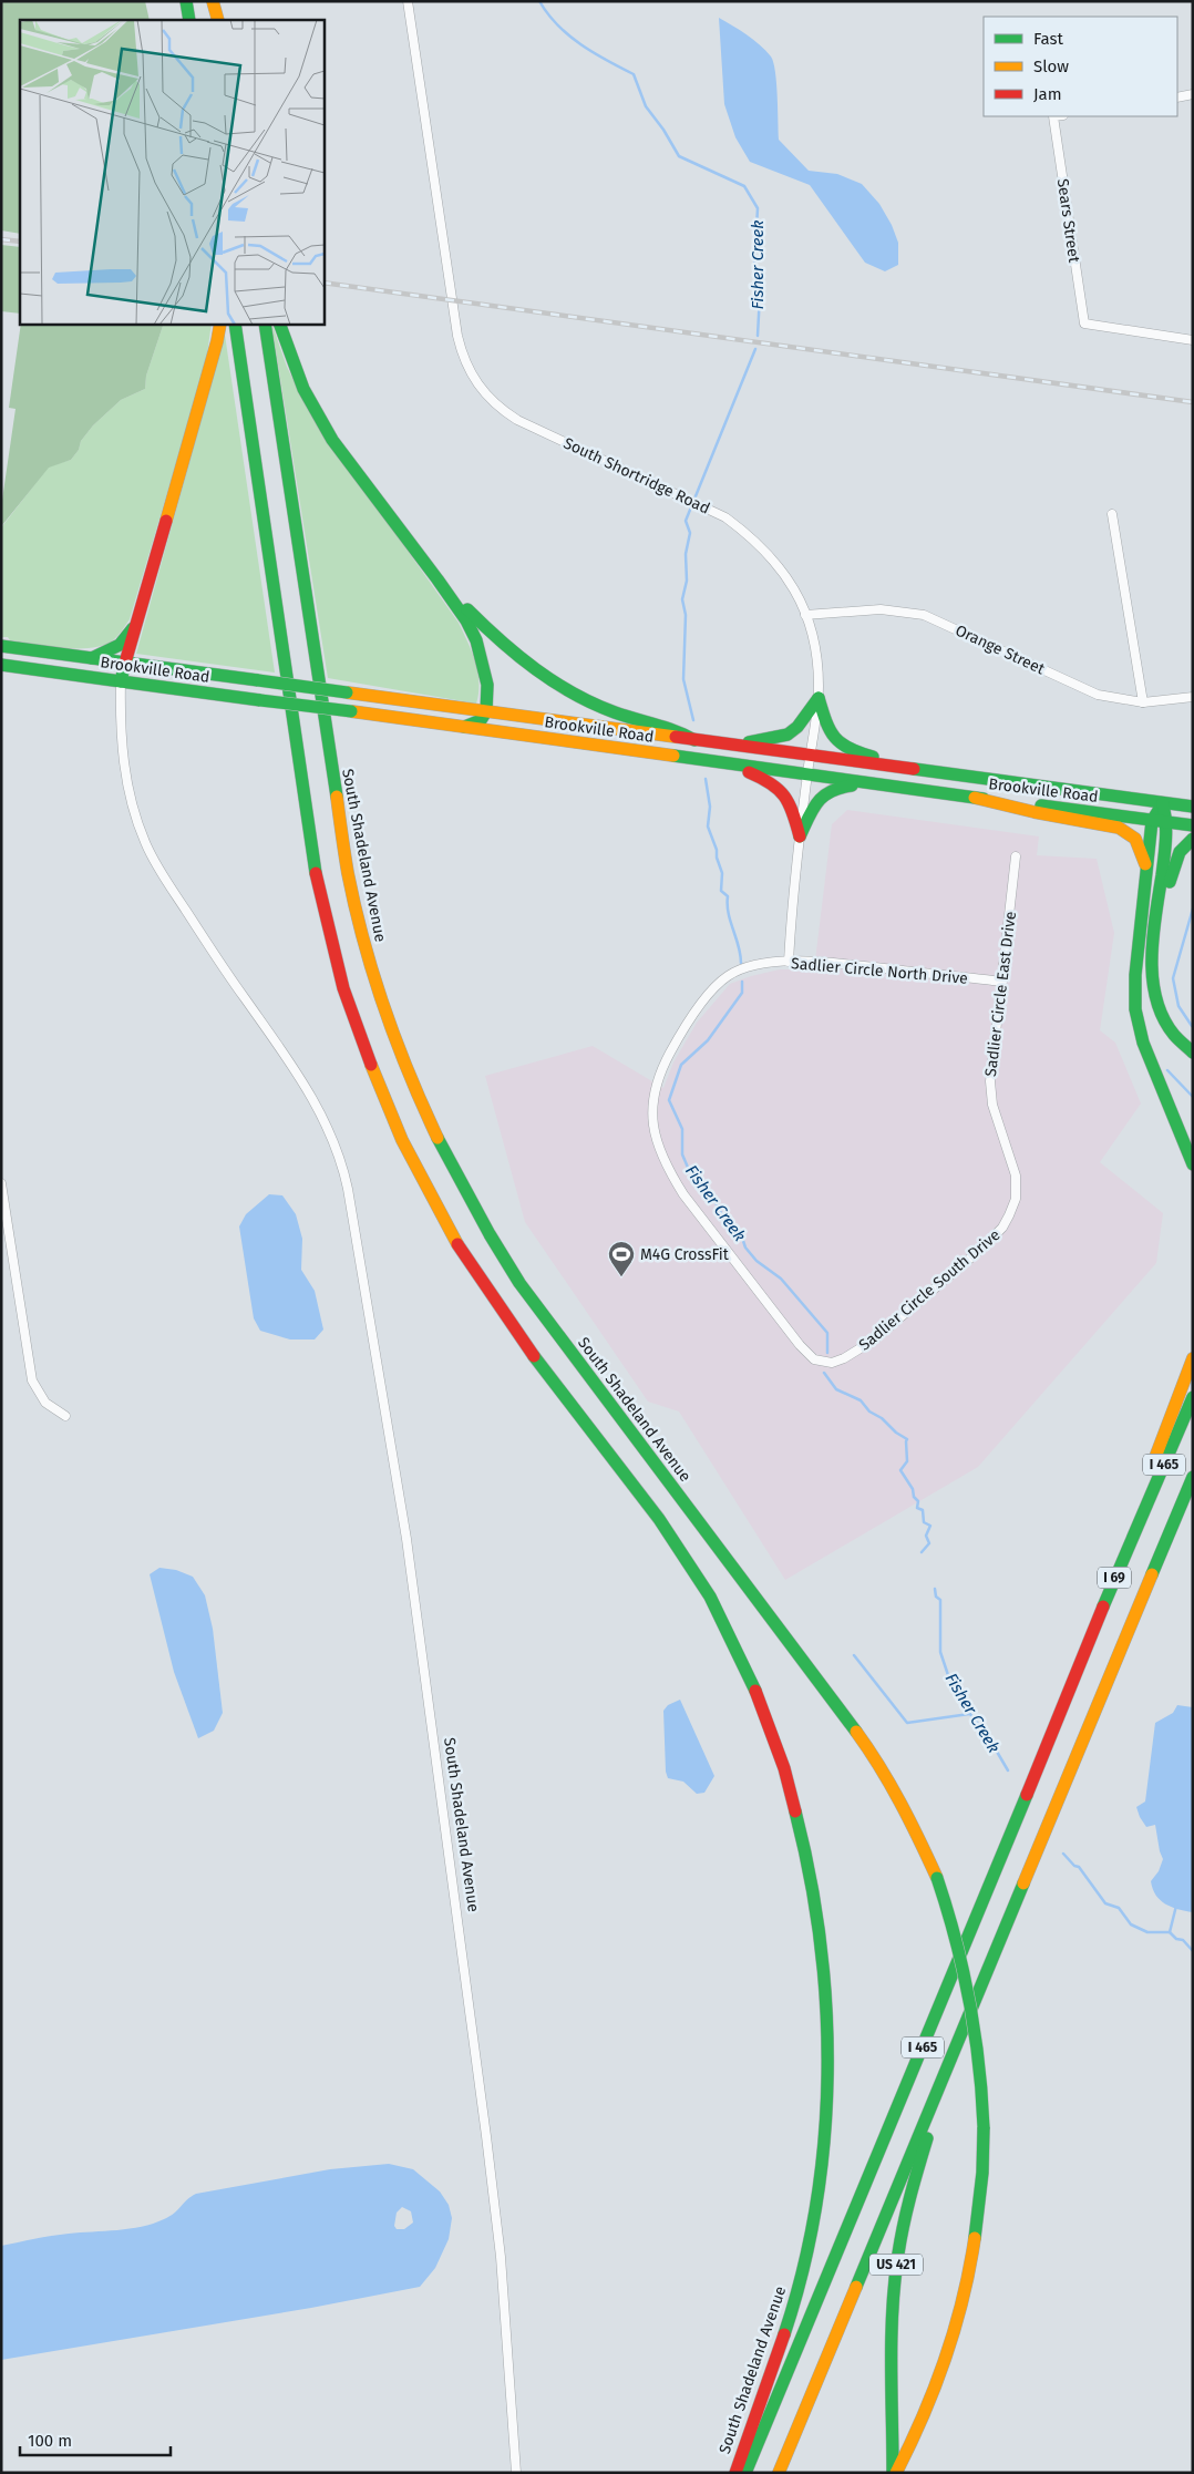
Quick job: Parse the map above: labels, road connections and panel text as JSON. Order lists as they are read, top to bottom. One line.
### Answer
{"streets":{"main road":["Brookville Road","South Shadeland Avenue","I 465","I 69","US 421"],"street":["Sears Street","South Shortridge Road","Orange Street","Sadlier Circle North Drive","Sadlier Circle East Drive","Sadlier Circle South Drive"]},"crossings":[["South Shortridge Road","Orange Street"],["South Shortridge Road","Brookville Road"],["South Shortridge Road","Sadlier Circle North Drive"],["Brookville Road","South Shadeland Avenue"],["South Shadeland Avenue","US 421"],["Sadlier Circle North Drive","Sadlier Circle East Drive"],["Sadlier Circle North Drive","Sadlier Circle South Drive"],["Sadlier Circle East Drive","Sadlier Circle South Drive"],["I 465","I 69"],["I 465","US 421"]],"water":["Fisher Creek"],"places":{"sports":["M4G CrossFit"]},"legend":["Fast","Slow","Jam"],"scale_bar":"100 m"}
